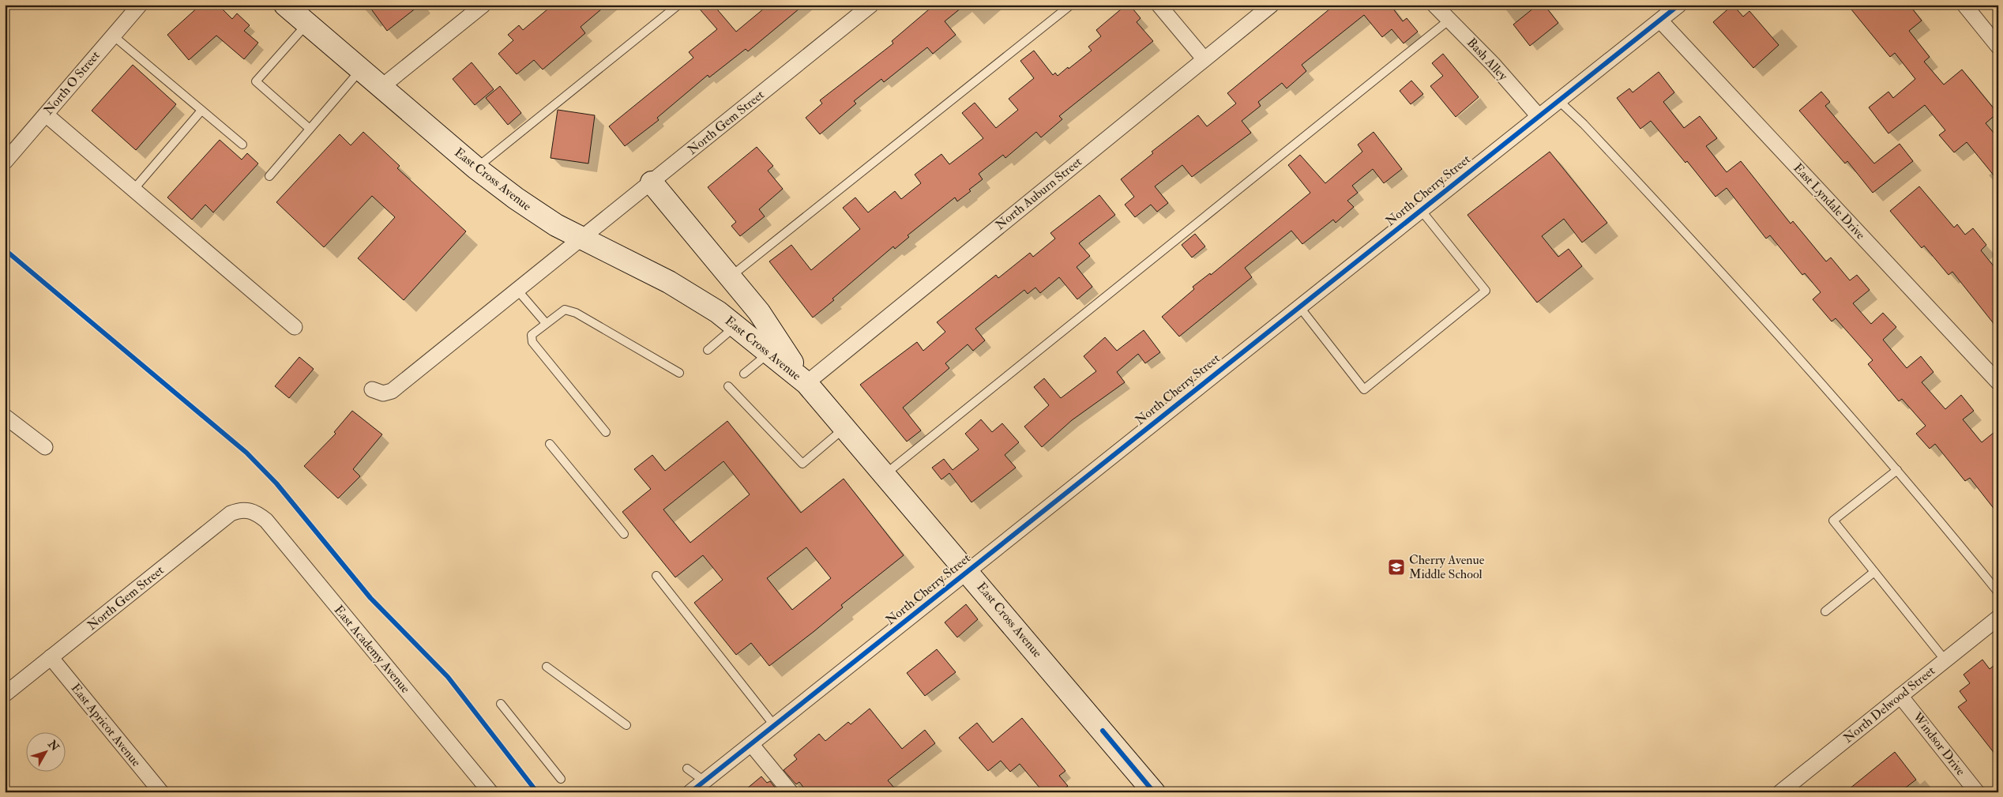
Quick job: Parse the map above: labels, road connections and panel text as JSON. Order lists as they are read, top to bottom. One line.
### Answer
{"streets":{"street":["Bash Alley","North O Street","North Gem Street","East Cross Avenue","North Cherry Street","North Auburn Street","East Lyndale Drive","East Academy Avenue","North Delwood Street","East Apricot Avenue","Windsor Drive"]},"crossings":[["Bash Alley","North Cherry Street"],["North Gem Street","East Cross Avenue"],["North Gem Street","East Academy Avenue"],["North Gem Street","East Apricot Avenue"],["East Cross Avenue","North Cherry Street"],["East Cross Avenue","North Auburn Street"],["North Cherry Street","East Lyndale Drive"],["North Delwood Street","Windsor Drive"]],"places":{"school or university":["Cherry Avenue Middle School"]},"north":"top right"}
